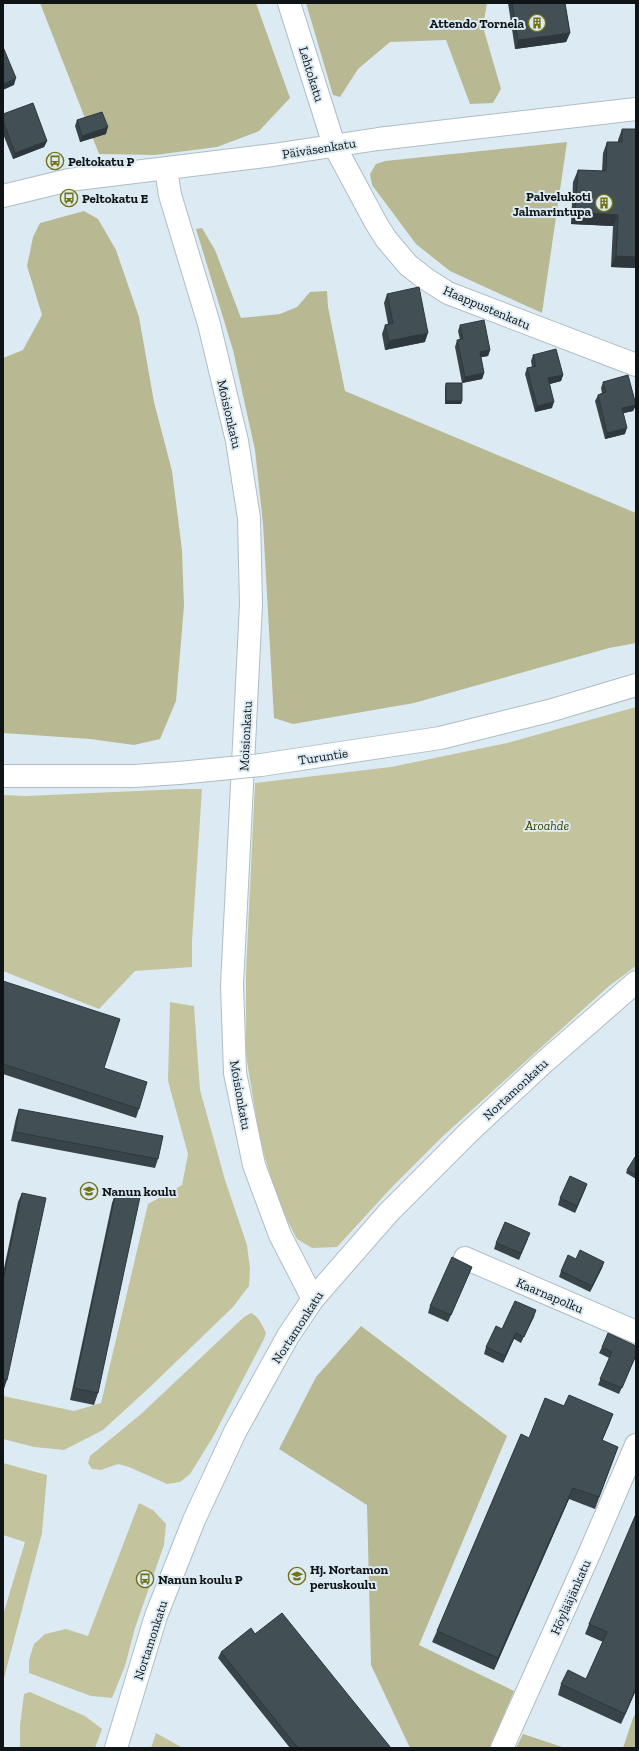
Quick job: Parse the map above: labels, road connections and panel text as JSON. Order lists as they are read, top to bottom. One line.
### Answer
{"streets":{"main road":["Lehtokatu","Päiväsenkatu","Haappustenkatu","Moisionkatu","Turuntie","Nortamonkatu","Kaarnapolku","Höylääjänkatu"]},"crossings":[["Lehtokatu","Päiväsenkatu"],["Lehtokatu","Haappustenkatu"],["Päiväsenkatu","Haappustenkatu"],["Päiväsenkatu","Moisionkatu"],["Moisionkatu","Nortamonkatu"]],"parks":["Aroahde"],"places":{"building":["Attendo Tornela","Palvelukoti Jalmarintupa"],"bus stop":["Peltokatu P","Peltokatu E","Nanun koulu P"],"school or university":["Nanun koulu","Hj. Nortamon peruskoulu"]}}
